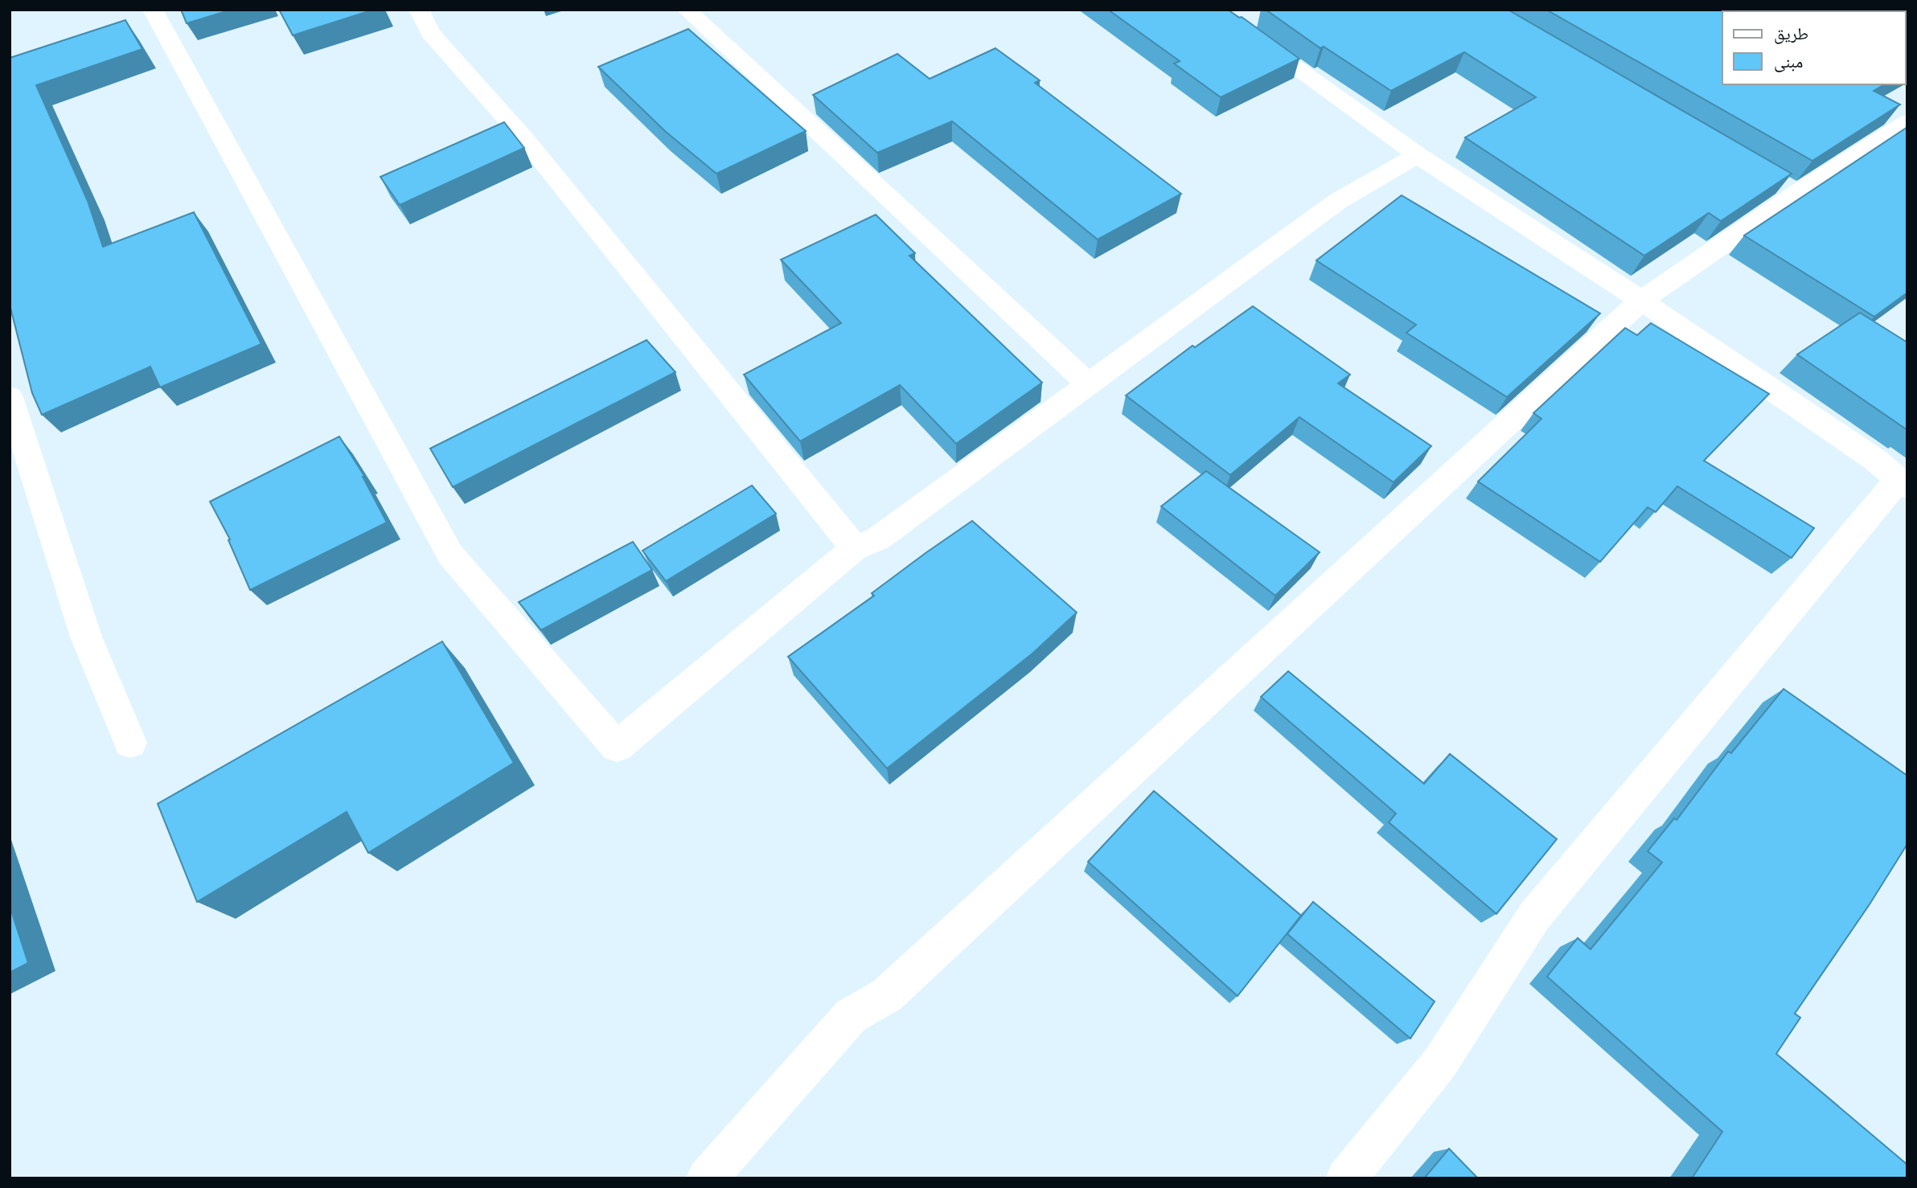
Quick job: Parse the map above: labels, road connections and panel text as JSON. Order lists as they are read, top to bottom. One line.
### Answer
{"legend":["طريق","مبنى"]}
